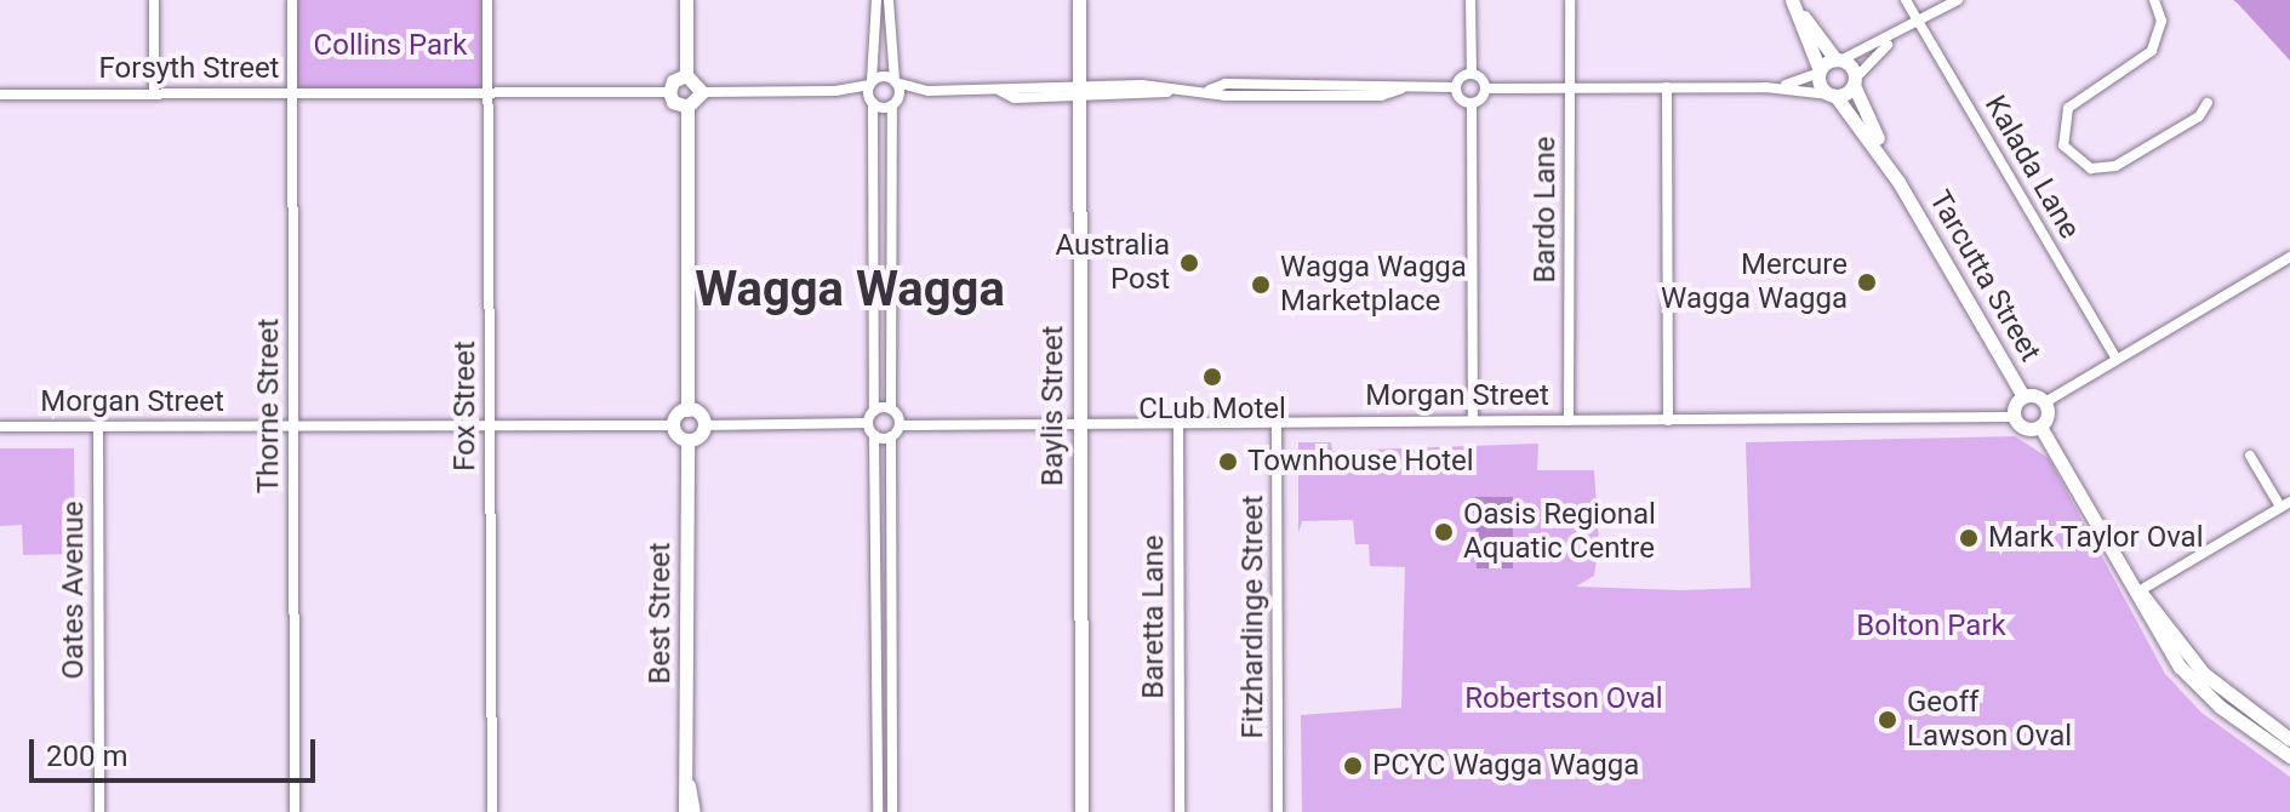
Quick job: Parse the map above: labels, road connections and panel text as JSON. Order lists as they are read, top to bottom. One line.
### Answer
{"streets":{"street":["Forsyth Street","Kalada Lane","Bardo Lane","Tarcutta Street","Morgan Street","Thorne Street","Fox Street","Baylis Street","Oates Avenue","Best Street","Baretta Lane","Fitzhardinge Street"]},"crossings":[["Forsyth Street","Thorne Street"],["Forsyth Street","Fox Street"],["Bardo Lane","Morgan Street"],["Tarcutta Street","Morgan Street"],["Morgan Street","Thorne Street"],["Morgan Street","Fox Street"],["Morgan Street","Baylis Street"],["Morgan Street","Oates Avenue"],["Morgan Street","Baretta Lane"],["Morgan Street","Fitzhardinge Street"]],"districts":["Wagga Wagga"],"parks":["Collins Park","Bolton Park","Robertson Oval"],"places":["Australia Post","Mercure Wagga Wagga","Wagga Wagga Marketplace","CLub Motel","Townhouse Hotel","Oasis Regional Aquatic Centre","Mark Taylor Oval","Geoff Lawson Oval","PCYC Wagga Wagga"],"scale_bar":"200 m"}
